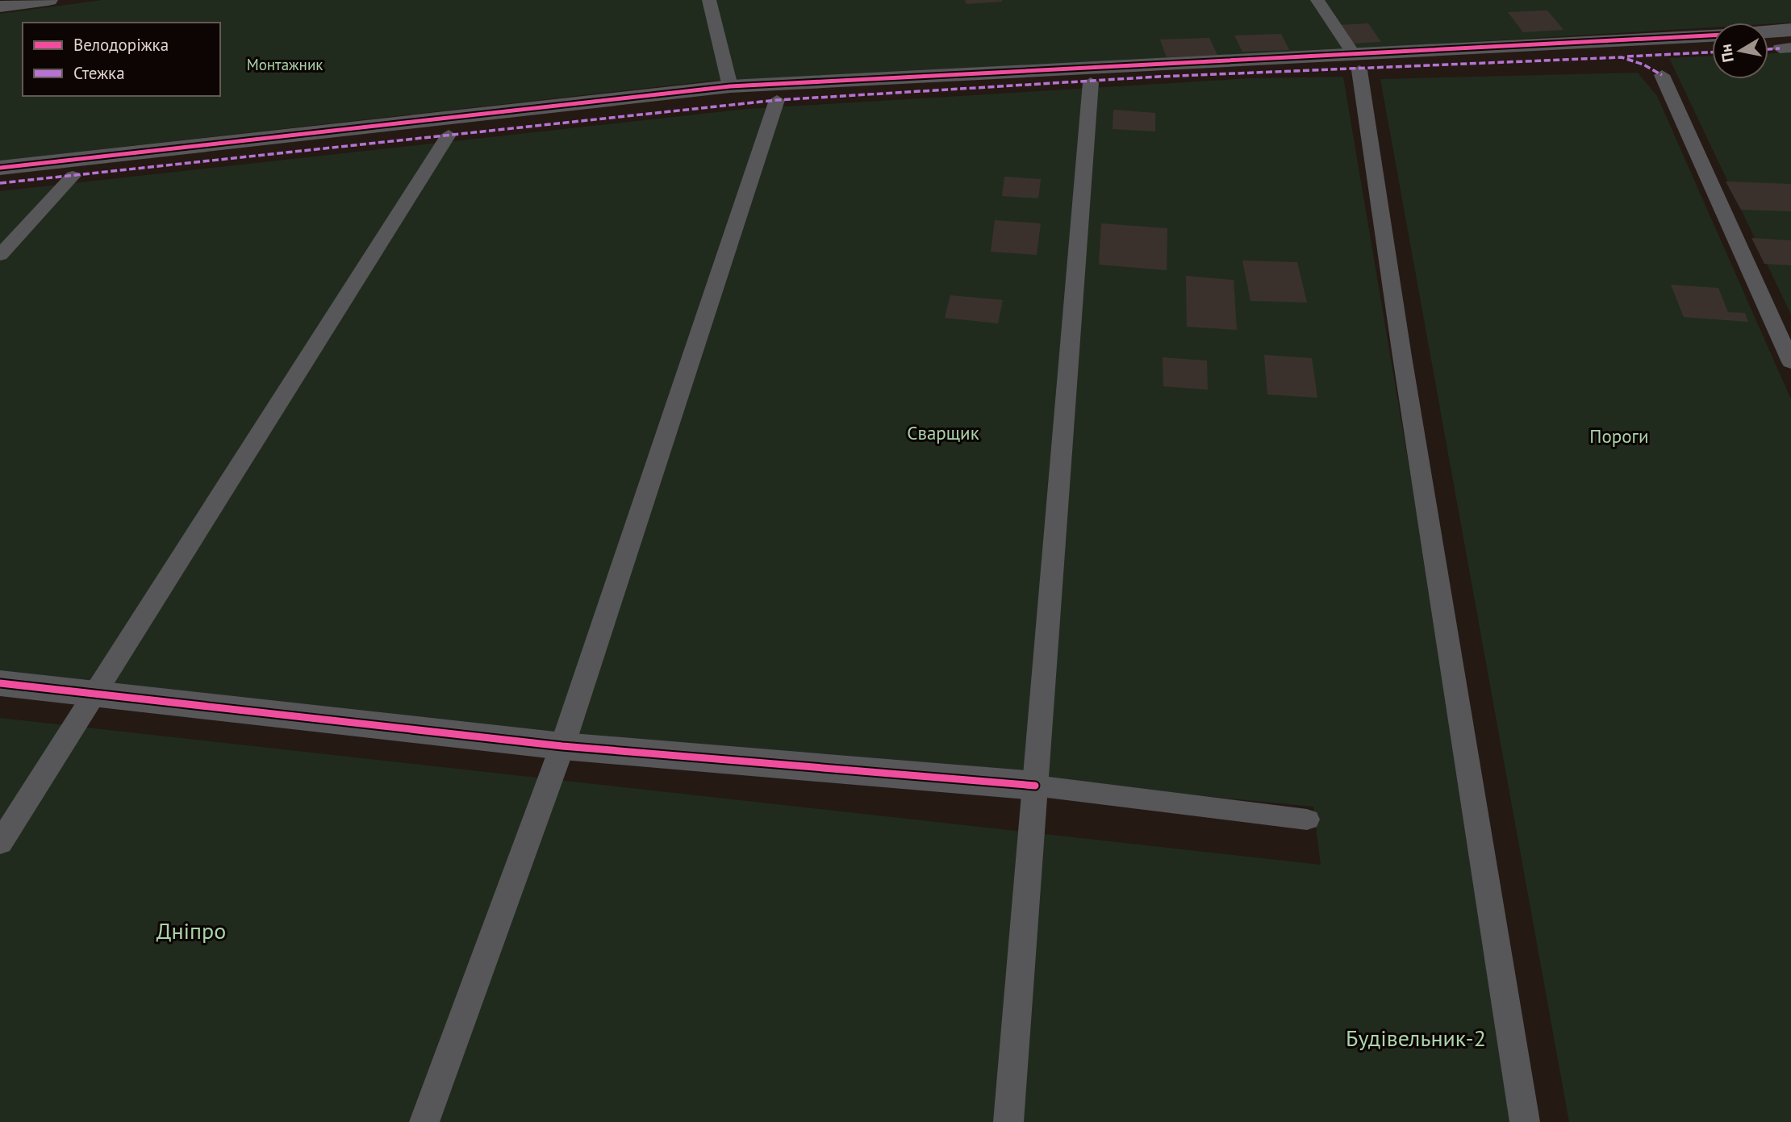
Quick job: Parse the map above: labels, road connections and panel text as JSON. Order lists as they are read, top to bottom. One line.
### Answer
{"parks":["Монтажник","Сварщик","Пороги","Дніпро","Будівельник-2"],"legend":["Велодоріжка","Стежка"],"north":"left"}
